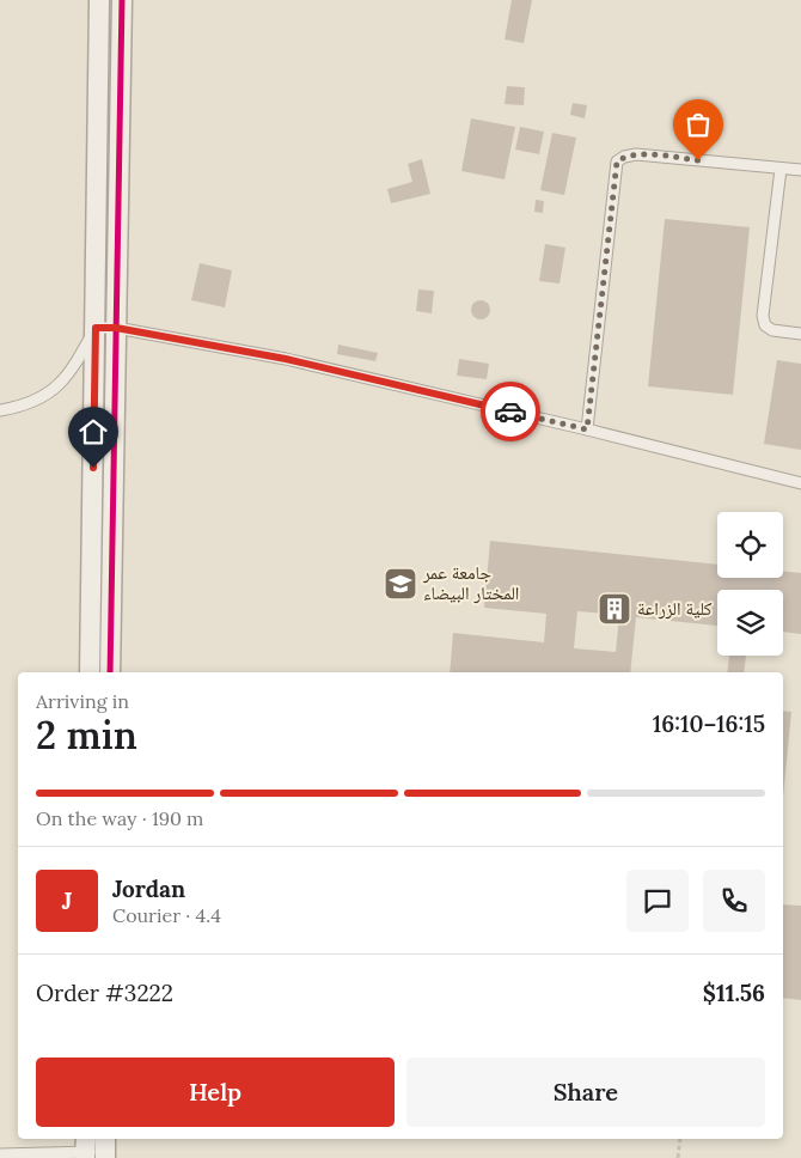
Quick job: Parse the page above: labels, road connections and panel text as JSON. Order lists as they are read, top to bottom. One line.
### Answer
{"places":{"school or university":["جامعة عمر المختار البيضاء"],"building":["كلية الزراعة"]},"page":{"heading":["2 min","Arriving in","16:10–16:15"],"panel":["Jordan","Courier · 4.4","Order #3222","$11.56"],"bar":"On the way · 190 m","round":"J","buttons":["Help","Share"]}}
